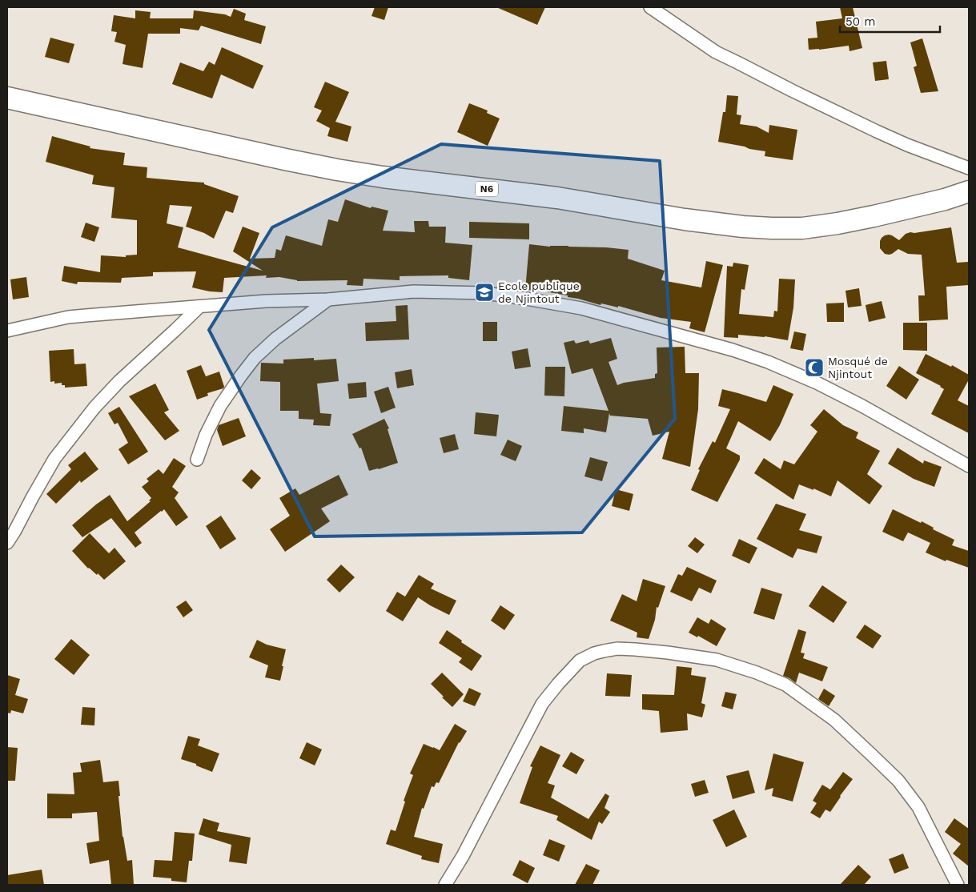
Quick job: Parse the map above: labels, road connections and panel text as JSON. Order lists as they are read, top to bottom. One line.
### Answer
{"streets":{"highway":["N6"]},"places":{"school or university":["Ecole publique de Njintout"],"mosque":["Mosqué de Njintout"]},"scale_bar":"50 m"}
